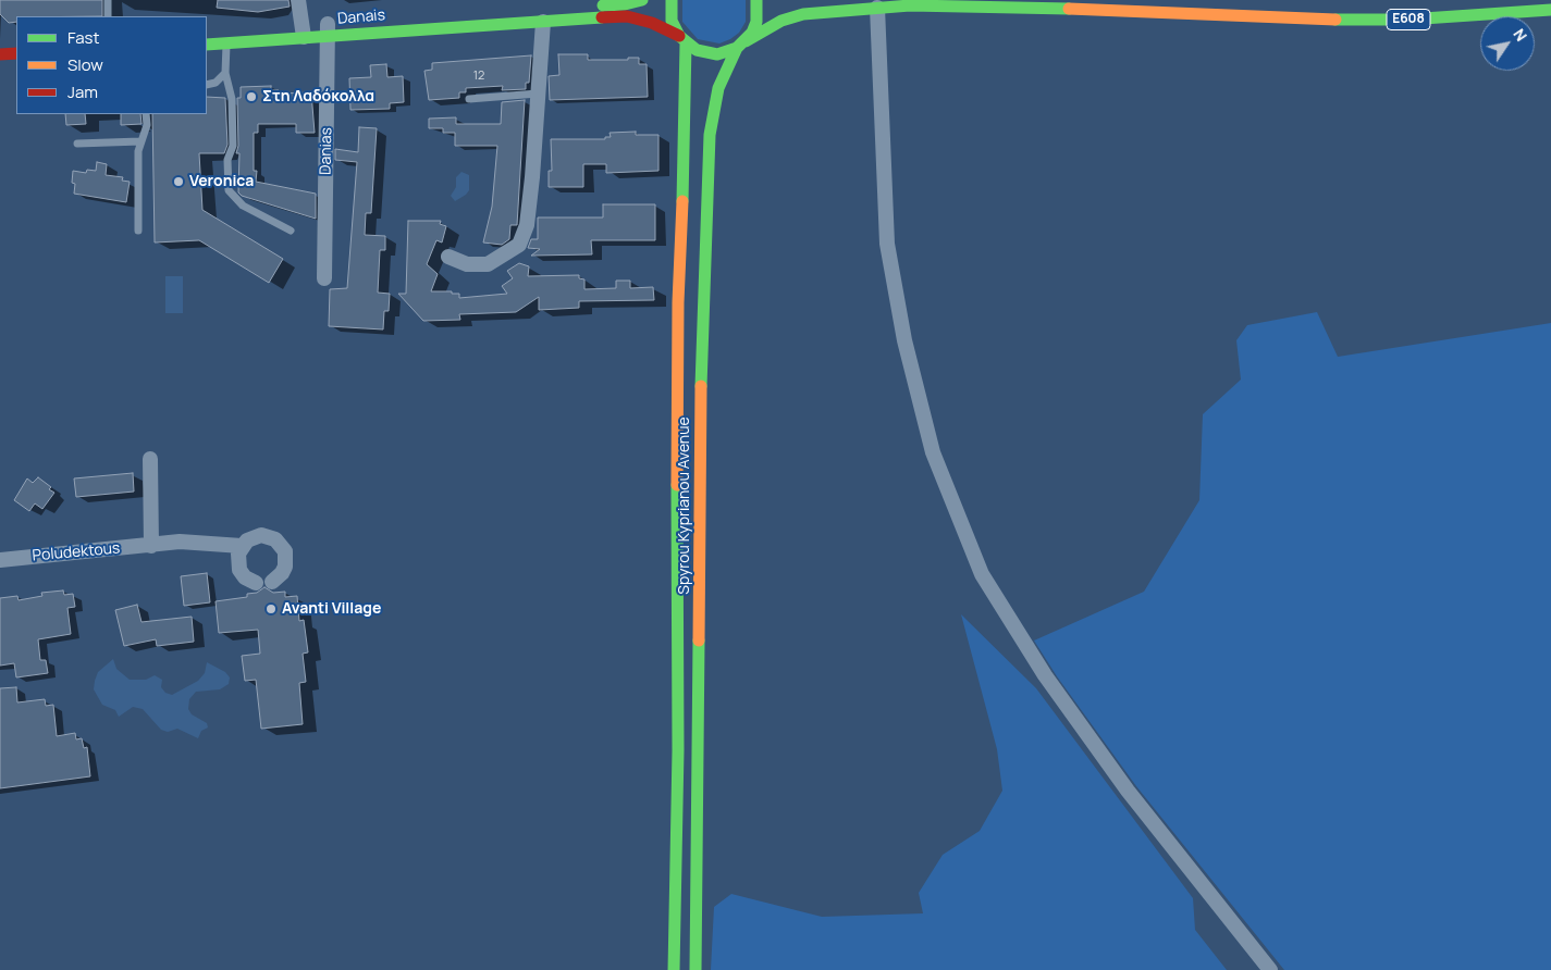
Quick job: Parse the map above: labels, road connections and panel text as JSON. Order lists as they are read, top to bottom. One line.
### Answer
{"streets":{"main road":["Danais","E608","Spyrou Kyprianou Avenue"],"street":["Danias","Poludektous"]},"crossings":[["Danais","E608"],["Danais","Danias"],["Danais","Spyrou Kyprianou Avenue"],["E608","Spyrou Kyprianou Avenue"]],"places":["Στη Λαδόκολλα","Veronica","Avanti Village"],"house_numbers":["12"],"legend":["Fast","Slow","Jam"],"north":"top right"}
